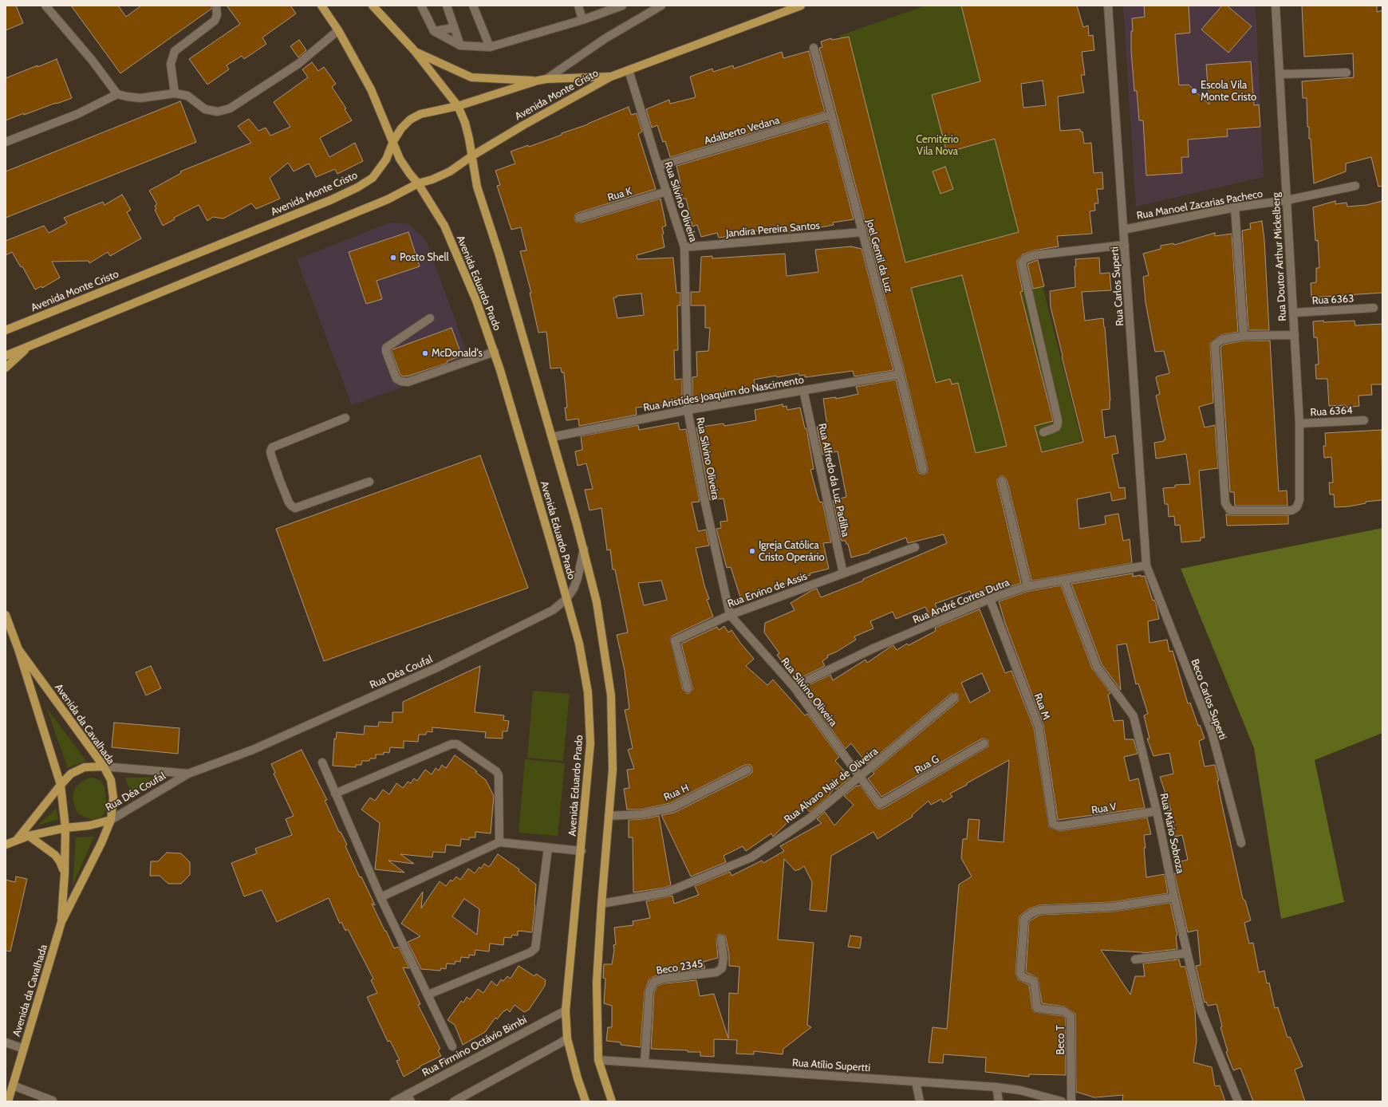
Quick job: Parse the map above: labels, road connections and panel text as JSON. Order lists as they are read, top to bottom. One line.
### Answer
{"streets":{"main road":["Avenida Monte Cristo","Avenida Eduardo Prado","Rua Déa Coufal","Avenida da Cavalhada"],"street":["Adalberto Vedana","Rua K","Rua Silvino Oliveira","Rua Manoel Zacarias Pacheco","Jandira Pereira Santos","Joel Gentil da Luz","Rua Doutor Arthur Mickelberg","Rua Carlos Superti","Rua 6363","Rua Aristídes Joaquim do Nascimento","Rua 6364","Rua Alfredo da Luz Padilha","Rua Ervino de Assis","Rua André Correa Dutra","Beco Carlos Superti","Rua M","Rua G","Rua Alvaro Nair de Oliveira","Rua H","Rua V","Rua Mário Sobroza","Beco 2345","Beco T","Rua Firmino Octávio Bimbi","Rua Atílio Supertti"]},"crossings":[["Avenida Monte Cristo","Rua Silvino Oliveira"],["Avenida Monte Cristo","Avenida Eduardo Prado"],["Adalberto Vedana","Rua Silvino Oliveira"],["Adalberto Vedana","Joel Gentil da Luz"],["Rua K","Rua Silvino Oliveira"],["Rua Silvino Oliveira","Jandira Pereira Santos"],["Rua Silvino Oliveira","Rua Aristídes Joaquim do Nascimento"],["Rua Silvino Oliveira","Rua Ervino de Assis"],["Rua Silvino Oliveira","Rua André Correa Dutra"],["Rua Silvino Oliveira","Rua G"],["Rua Silvino Oliveira","Rua Alvaro Nair de Oliveira"],["Rua Manoel Zacarias Pacheco","Rua Doutor Arthur Mickelberg"],["Rua Manoel Zacarias Pacheco","Rua Carlos Superti"],["Jandira Pereira Santos","Joel Gentil da Luz"],["Joel Gentil da Luz","Rua Aristídes Joaquim do Nascimento"],["Rua Doutor Arthur Mickelberg","Rua 6363"],["Rua Doutor Arthur Mickelberg","Rua 6364"],["Avenida Eduardo Prado","Rua Aristídes Joaquim do Nascimento"],["Avenida Eduardo Prado","Rua Déa Coufal"],["Avenida Eduardo Prado","Rua Alvaro Nair de Oliveira"],["Avenida Eduardo Prado","Rua H"],["Avenida Eduardo Prado","Rua Firmino Octávio Bimbi"],["Avenida Eduardo Prado","Rua Atílio Supertti"],["Rua Carlos Superti","Rua André Correa Dutra"],["Rua Carlos Superti","Beco Carlos Superti"],["Rua Aristídes Joaquim do Nascimento","Rua Alfredo da Luz Padilha"],["Rua Alfredo da Luz Padilha","Rua Ervino de Assis"],["Rua André Correa Dutra","Beco Carlos Superti"],["Rua André Correa Dutra","Rua M"],["Rua André Correa Dutra","Rua Mário Sobroza"],["Rua Déa Coufal","Avenida da Cavalhada"],["Rua M","Rua V"],["Rua V","Rua Mário Sobroza"],["Rua Mário Sobroza","Beco T"],["Beco 2345","Rua Atílio Supertti"]],"parks":["Cemitério Vila Nova"],"places":["Escola Vila Monte Cristo","Posto Shell","McDonald's","Igreja Católica Cristo Operário"]}
